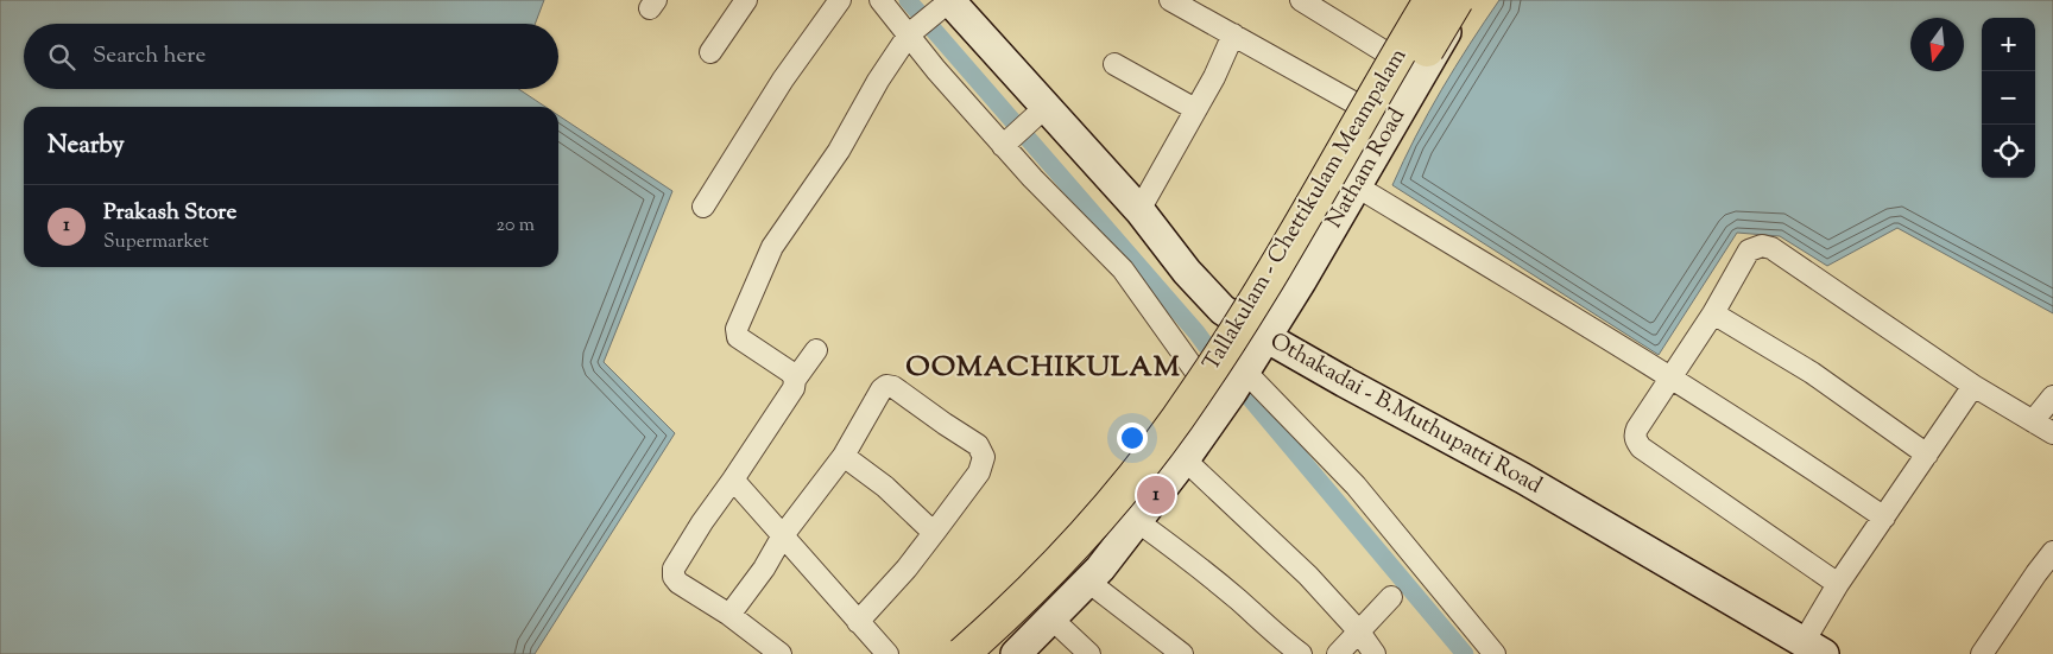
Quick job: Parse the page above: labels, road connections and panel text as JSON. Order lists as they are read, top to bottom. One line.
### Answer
{"streets":{"highway":["Tallakulam - Chettikulam Meampalam"],"main road":["Natham Road","Othakadai - B.Muthupatti Road"]},"crossings":[["Natham Road","Tallakulam - Chettikulam Meampalam"],["Natham Road","Othakadai - B.Muthupatti Road"]],"districts":["OOMACHIKULAM"],"north":"bottom","page":{"map_buttons":["+","−"],"search":"Search here","heading":"Nearby","list":[{"mark":"1","name":"Prakash Store","note":"Supermarket","value":"20 m"}],"pins":"1"}}
